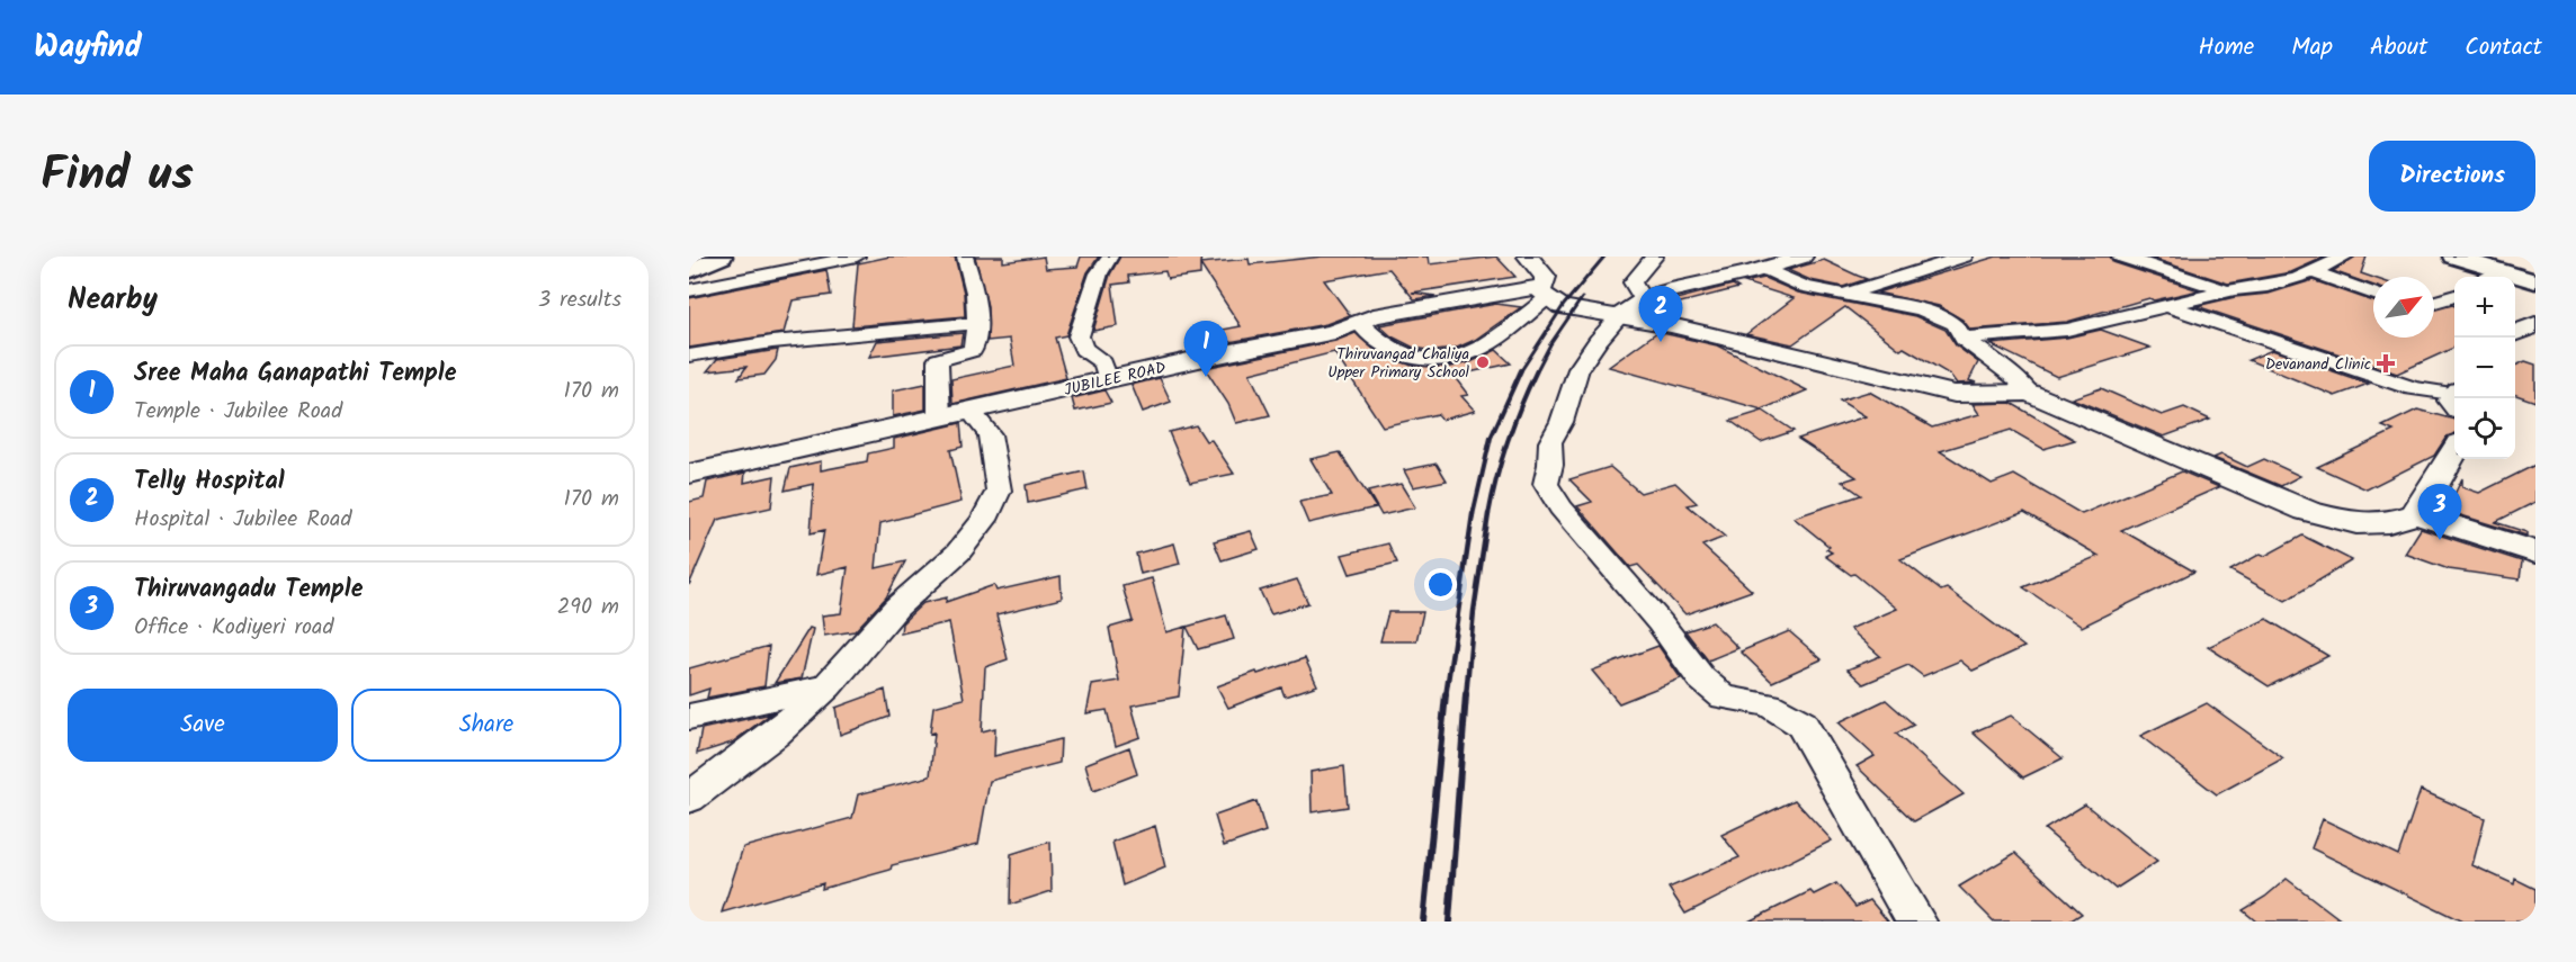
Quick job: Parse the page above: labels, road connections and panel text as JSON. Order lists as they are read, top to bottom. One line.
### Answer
{"streets":{"street":["JUBILEE ROAD"]},"places":{"other":["Thiruvangad Chaliya Upper Primary School"],"health":["Devanand Clinic"]},"north":"top right","page":{"header":"Wayfind","nav":["Home","Map","About","Contact"],"title":"Find us","buttons":["Directions",["Save","Share"]],"heading":["Nearby","3 results"],"map_buttons":["+","−"],"pins":["2","1","3"],"list":[{"mark":"1","name":"Sree Maha Ganapathi Temple","note":"Temple · Jubilee Road","value":"170 m"},{"mark":"2","name":"Telly Hospital","note":"Hospital · Jubilee Road","value":"170 m"},{"mark":"3","name":"Thiruvangadu Temple","note":"Office · Kodiyeri road","value":"290 m"}]}}
